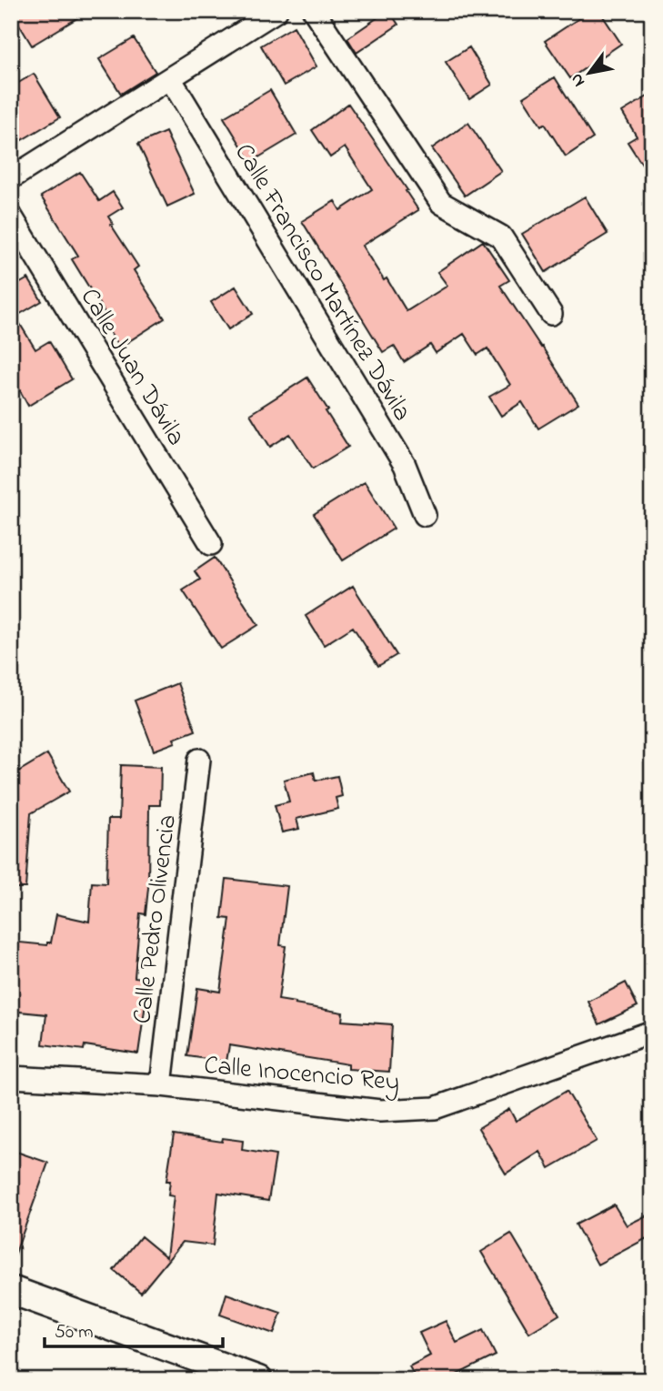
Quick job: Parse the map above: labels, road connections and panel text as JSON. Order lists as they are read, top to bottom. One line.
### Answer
{"streets":{"street":["Calle Francisco Martínez Dávila","Calle Juan Dávila","Calle Pedro Olivencia","Calle Inocencio Rey"]},"crossings":[["Calle Pedro Olivencia","Calle Inocencio Rey"]],"scale_bar":"50 m","north":"bottom left"}
